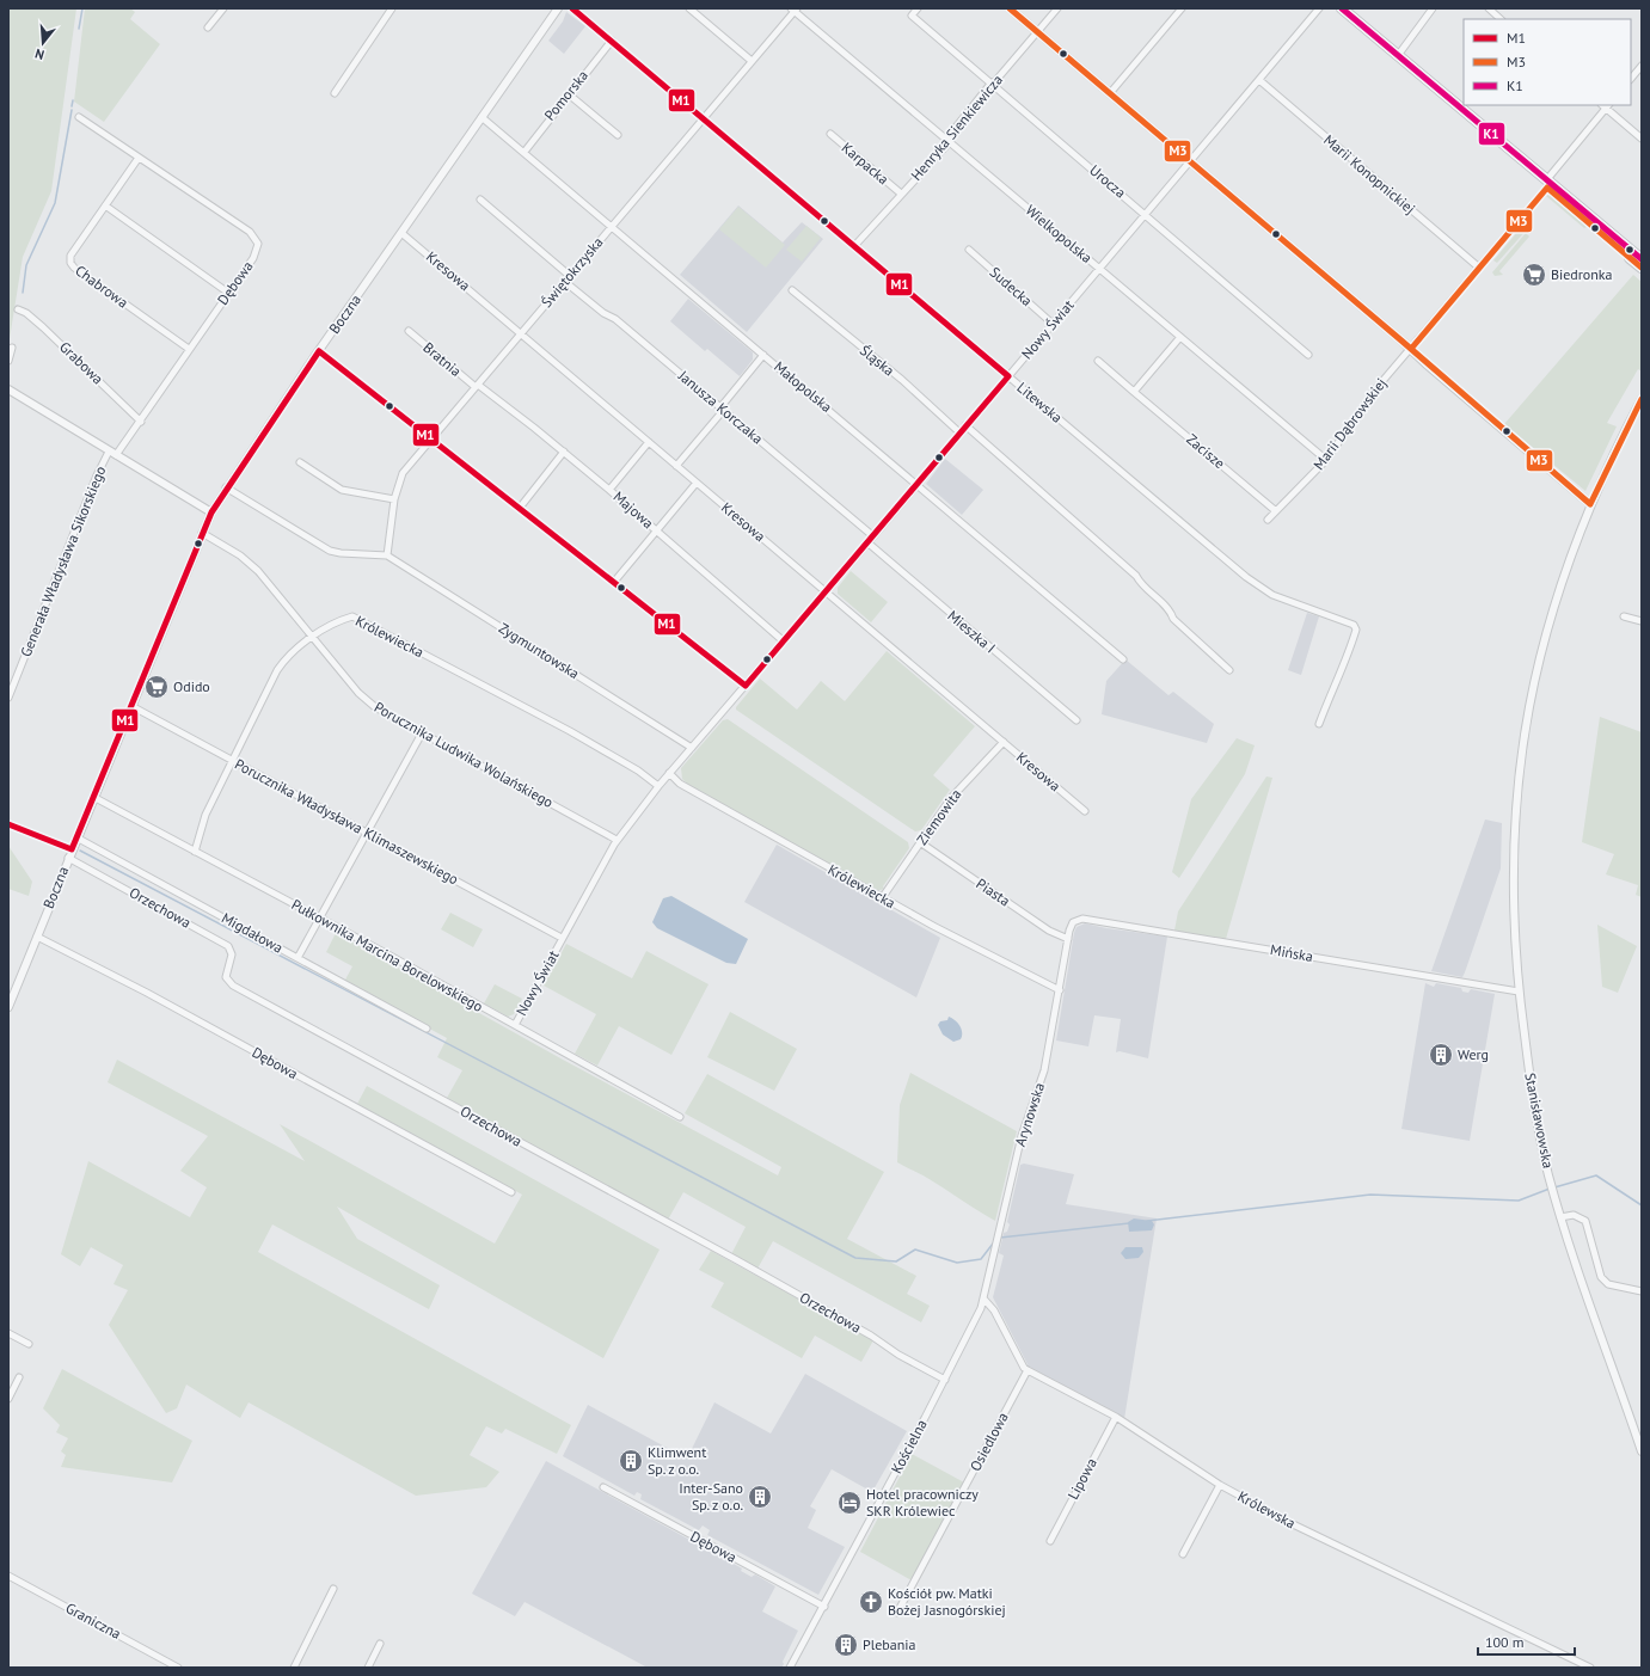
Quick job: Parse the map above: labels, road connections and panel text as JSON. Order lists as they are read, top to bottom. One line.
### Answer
{"streets":{"street":["Pomorska","Henryka Sienkiewicza","Karpacka","Marii Konopnickiej","Urocza","Wielkopolska","Kresowa","Świętokrzyska","Dębowa","Chabrowa","Sudecka","Boczna","Nowy Świat","Bratnia","Śląska","Grabowa","Małopolska","Litewska","Janusza Korczaka","Marii Dąbrowskiej","Zacisze","Majowa","Generała Władysława Sikorskiego","Mieszka I","Królewiecka","Zygmuntowska","Porucznika Ludwika Wolańskiego","Ziemowita","Porucznika Władysława Klimaszewskiego","Piasta","Orzechowa","Migdałowa","Mińska","Pułkownika Marcina Borelowskiego","Arynowska","Stanisławowska","Osiedlowa","Kościelna","Lipowa","Królewska","Graniczna"]},"crossings":[["Pomorska","Małopolska"],["Pomorska","Litewska"],["Henryka Sienkiewicza","Karpacka"],["Henryka Sienkiewicza","Urocza"],["Henryka Sienkiewicza","Wielkopolska"],["Henryka Sienkiewicza","Litewska"],["Marii Konopnickiej","Nowy Świat"],["Marii Konopnickiej","Marii Dąbrowskiej"],["Urocza","Nowy Świat"],["Wielkopolska","Świętokrzyska"],["Wielkopolska","Nowy Świat"],["Wielkopolska","Marii Dąbrowskiej"],["Kresowa","Świętokrzyska"],["Kresowa","Boczna"],["Kresowa","Nowy Świat"],["Kresowa","Ziemowita"],["Świętokrzyska","Bratnia"],["Świętokrzyska","Małopolska"],["Świętokrzyska","Litewska"],["Świętokrzyska","Janusza Korczaka"],["Świętokrzyska","Majowa"],["Świętokrzyska","Zygmuntowska"],["Dębowa","Chabrowa"],["Dębowa","Boczna"],["Dębowa","Grabowa"],["Dębowa","Generała Władysława Sikorskiego"],["Dębowa","Kościelna"],["Sudecka","Nowy Świat"],["Boczna","Małopolska"],["Boczna","Porucznika Ludwika Wolańskiego"],["Boczna","Porucznika Władysława Klimaszewskiego"],["Boczna","Orzechowa"],["Boczna","Migdałowa"],["Boczna","Pułkownika Marcina Borelowskiego"],["Nowy Świat","Śląska"],["Nowy Świat","Małopolska"],["Nowy Świat","Litewska"],["Nowy Świat","Janusza Korczaka"],["Nowy Świat","Majowa"],["Nowy Świat","Mieszka I"],["Nowy Świat","Królewiecka"],["Nowy Świat","Zygmuntowska"],["Nowy Świat","Porucznika Ludwika Wolańskiego"],["Nowy Świat","Porucznika Władysława Klimaszewskiego"],["Nowy Świat","Pułkownika Marcina Borelowskiego"],["Bratnia","Majowa"],["Marii Dąbrowskiej","Zacisze"],["Królewiecka","Porucznika Ludwika Wolańskiego"],["Królewiecka","Ziemowita"],["Królewiecka","Porucznika Władysława Klimaszewskiego"],["Królewiecka","Pułkownika Marcina Borelowskiego"],["Królewiecka","Arynowska"],["Ziemowita","Piasta"],["Piasta","Arynowska"],["Orzechowa","Kościelna"],["Mińska","Arynowska"],["Mińska","Stanisławowska"],["Arynowska","Kościelna"],["Osiedlowa","Królewska"],["Lipowa","Królewska"]],"places":{"supermarket":["Biedronka","Odido"],"building":["Werg","Klimwent Sp. z o.o.","Inter-Sano Sp. z o.o.","Plebania"],"hotel":["Hotel pracowniczy SKR Królewiec"],"church":["Kościół pw. Matki Bożej Jasnogórskiej"]},"lines":["transit line M1","transit line M3","transit line K1"],"legend":["M1","M3","K1"],"scale_bar":"100 m","north":"bottom"}
